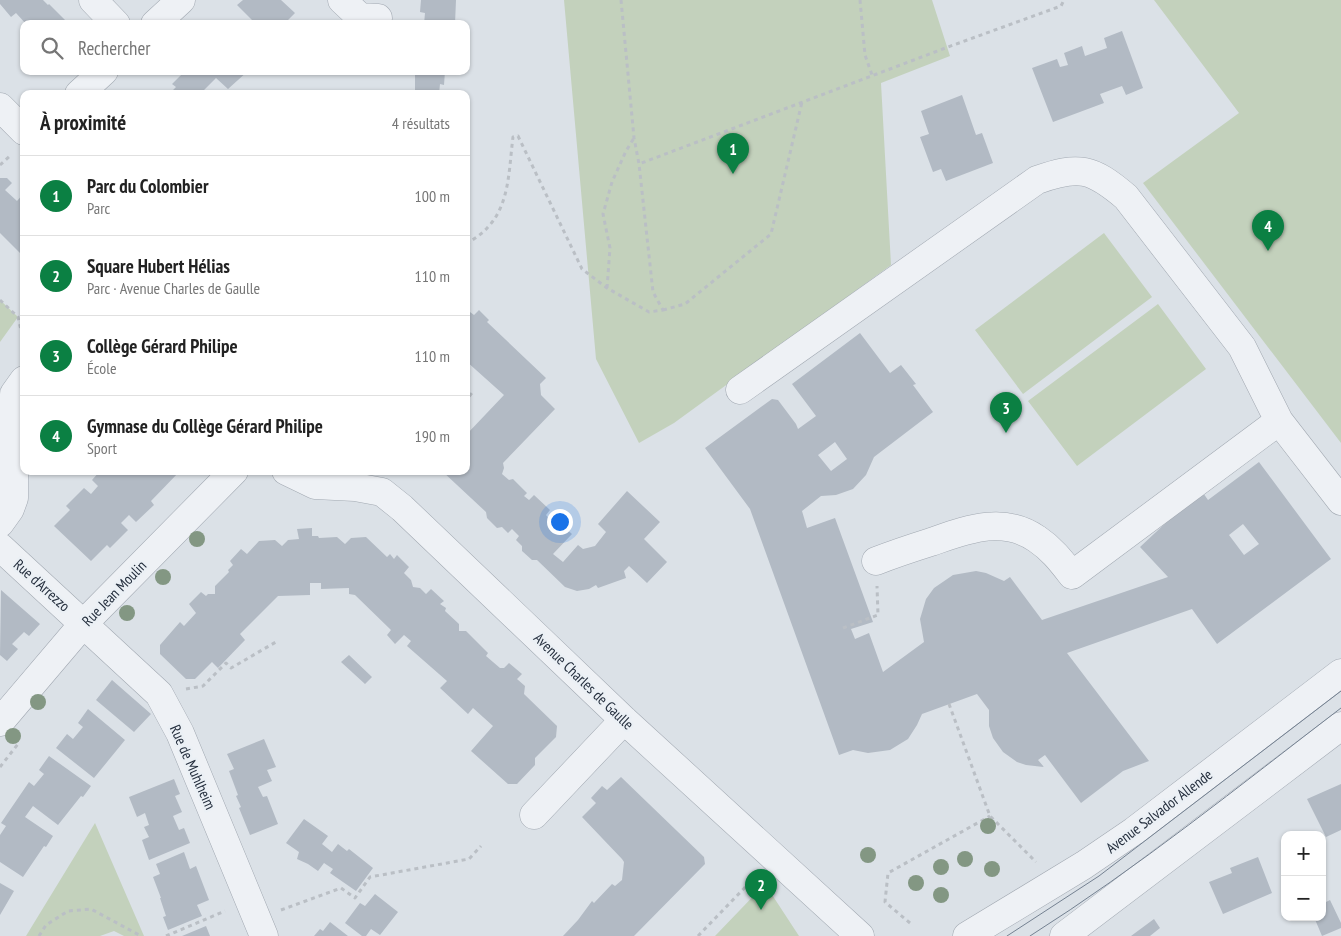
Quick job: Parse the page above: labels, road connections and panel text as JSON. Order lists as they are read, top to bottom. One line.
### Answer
{"streets":{"street":["Rue d'Arrezzo","Rue Jean Moulin","Avenue Charles de Gaulle","Rue de Muhlheim","Avenue Salvador Allende"]},"crossings":[["Rue d'Arrezzo","Rue Jean Moulin"],["Rue d'Arrezzo","Rue de Muhlheim"],["Rue Jean Moulin","Rue de Muhlheim"]],"page":{"search":"Rechercher","heading":["À proximité","4 résultats"],"pins":["1","4","3","2"],"list":[{"mark":"1","name":"Parc du Colombier","note":"Parc","value":"100 m"},{"mark":"2","name":"Square Hubert Hélias","note":"Parc · Avenue Charles de Gaulle","value":"110 m"},{"mark":"3","name":"Collège Gérard Philipe","note":"École","value":"110 m"},{"mark":"4","name":"Gymnase du Collège Gérard Philipe","note":"Sport","value":"190 m"}],"map_buttons":["+","−"]}}
